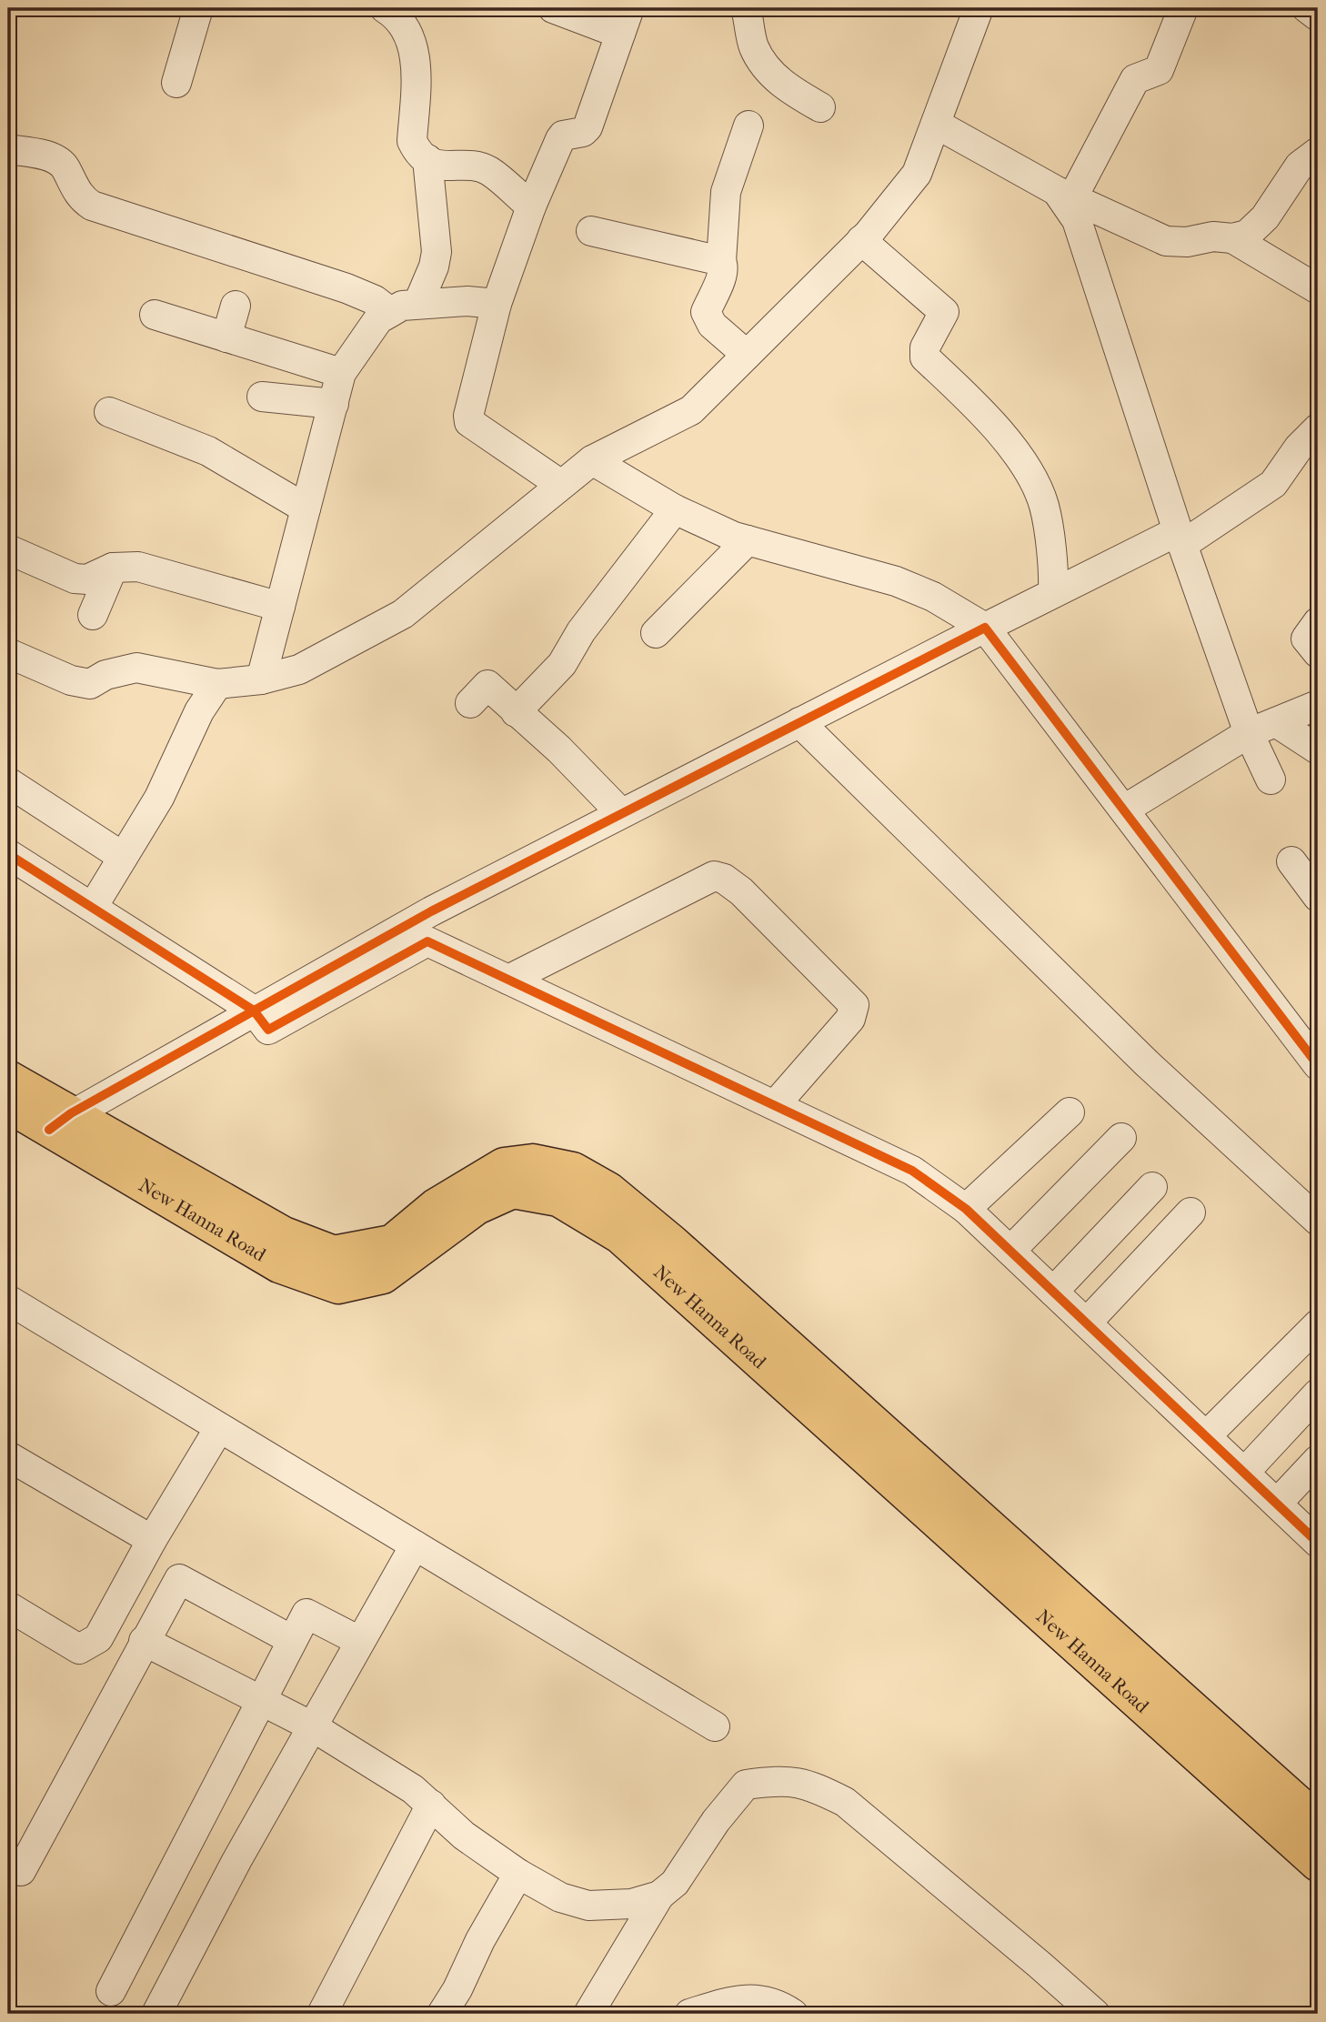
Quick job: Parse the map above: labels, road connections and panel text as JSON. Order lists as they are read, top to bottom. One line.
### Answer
{"streets":{"main road":["New Hanna Road"]}}
